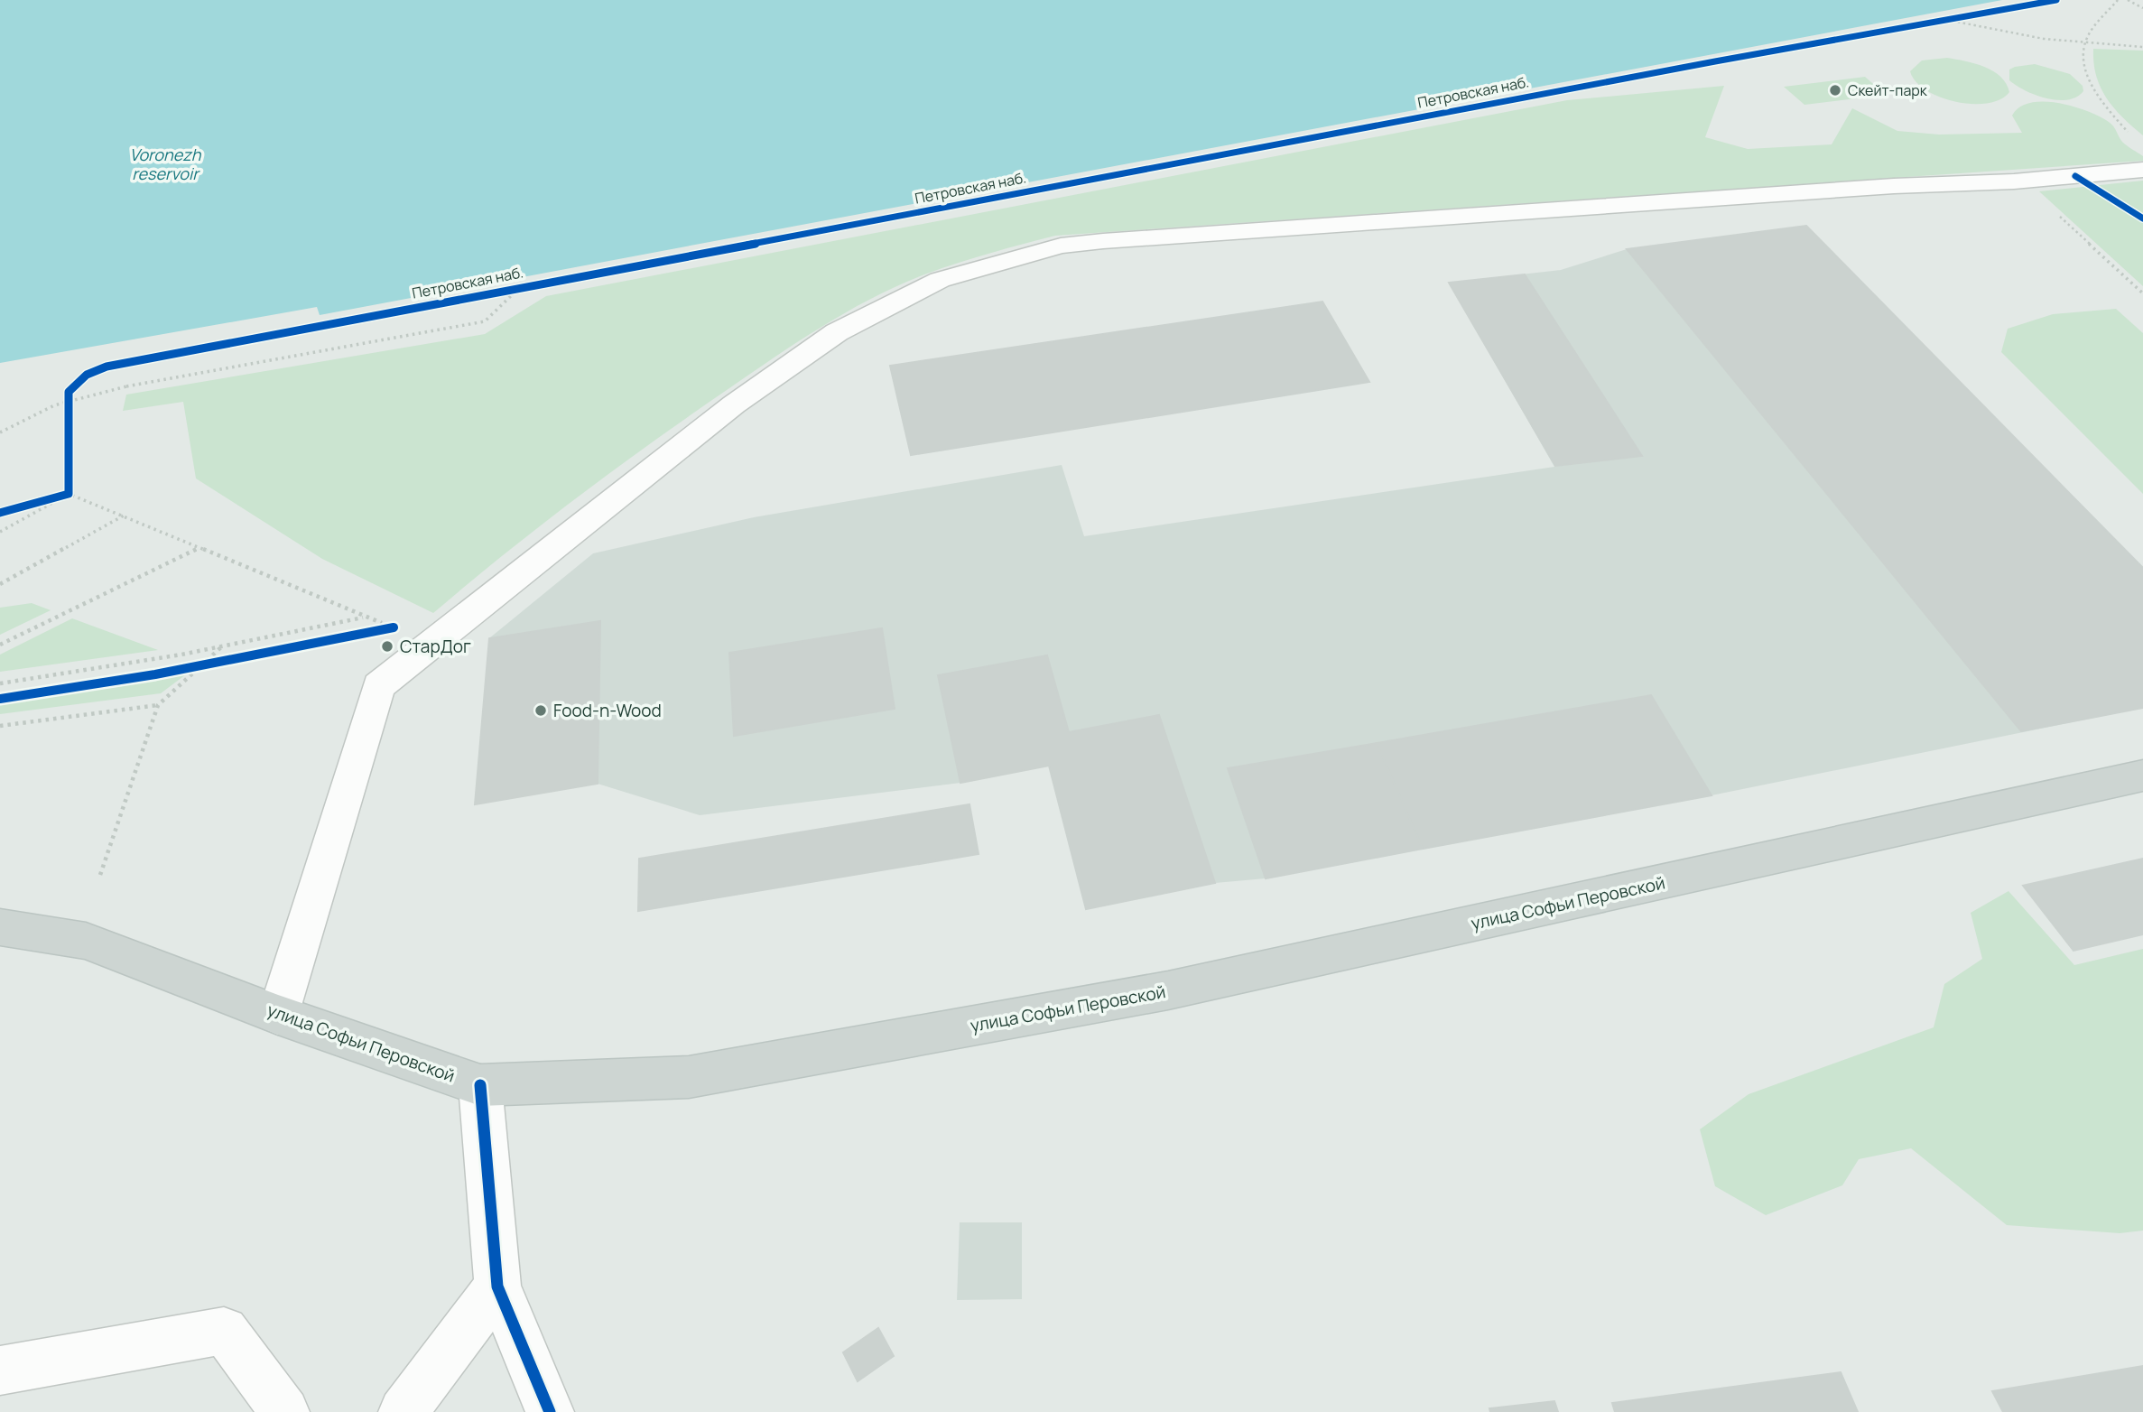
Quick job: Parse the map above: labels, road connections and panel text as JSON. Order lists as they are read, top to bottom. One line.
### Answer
{"streets":{"main road":["улица Софьи Перовской"],"cycle path":["Петровская наб."]},"water":["Voronezh reservoir"],"places":["Скейт-парк","СтарДог","Food-n-Wood"]}
